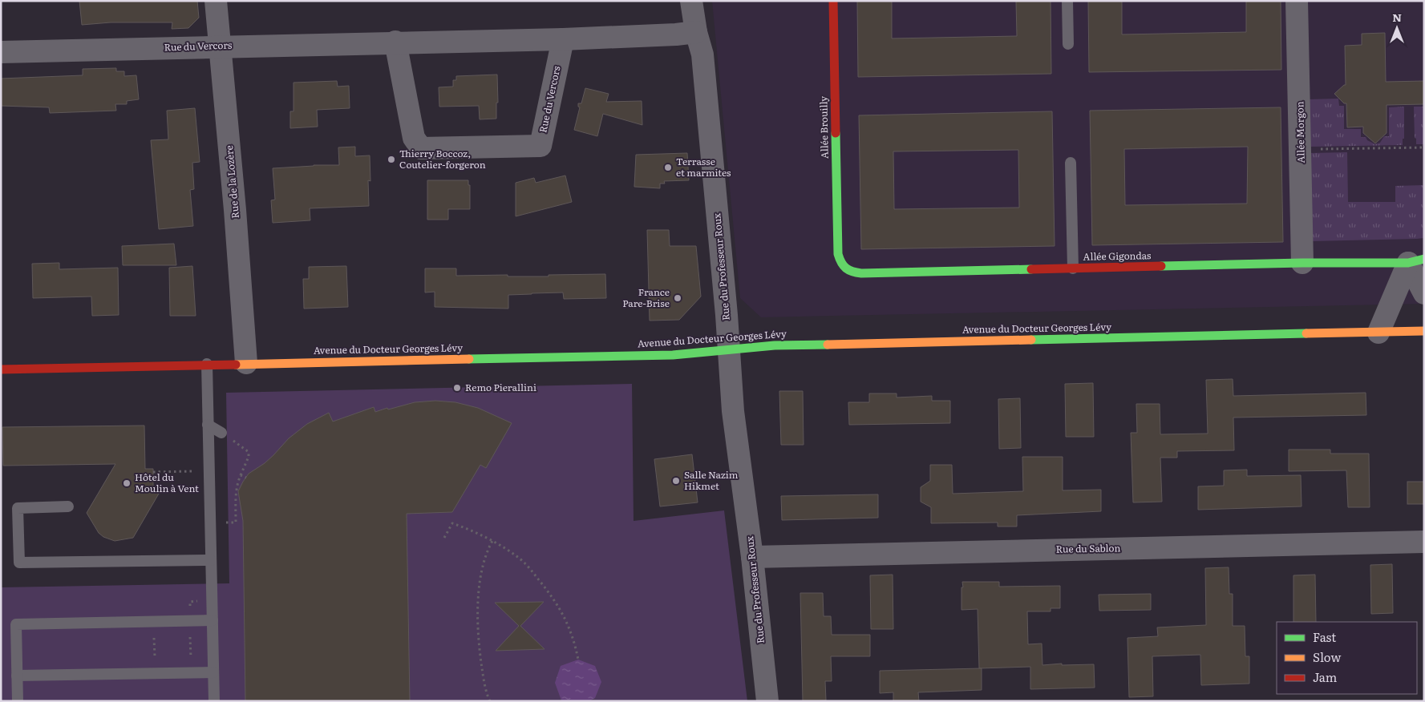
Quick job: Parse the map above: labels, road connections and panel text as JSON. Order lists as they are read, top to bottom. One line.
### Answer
{"streets":{"street":["Rue du Vercors","Allée Brouilly","Allée Morgon","Rue de la Lozère","Allée Gigondas","Rue du Professeur Roux","Avenue du Docteur Georges Lévy","Rue du Sablon"]},"crossings":[["Rue du Vercors","Rue de la Lozère"],["Rue du Vercors","Rue du Professeur Roux"],["Allée Brouilly","Allée Gigondas"],["Allée Morgon","Allée Gigondas"],["Rue de la Lozère","Avenue du Docteur Georges Lévy"],["Rue du Professeur Roux","Avenue du Docteur Georges Lévy"],["Rue du Professeur Roux","Rue du Sablon"]],"places":["Thierry Boccoz, Coutelier-forgeron","Terrasse et marmites","France Pare-Brise","Remo Pierallini","Salle Nazim Hikmet","Hôtel du Moulin à Vent"],"legend":["Fast","Slow","Jam"],"north":"top"}
